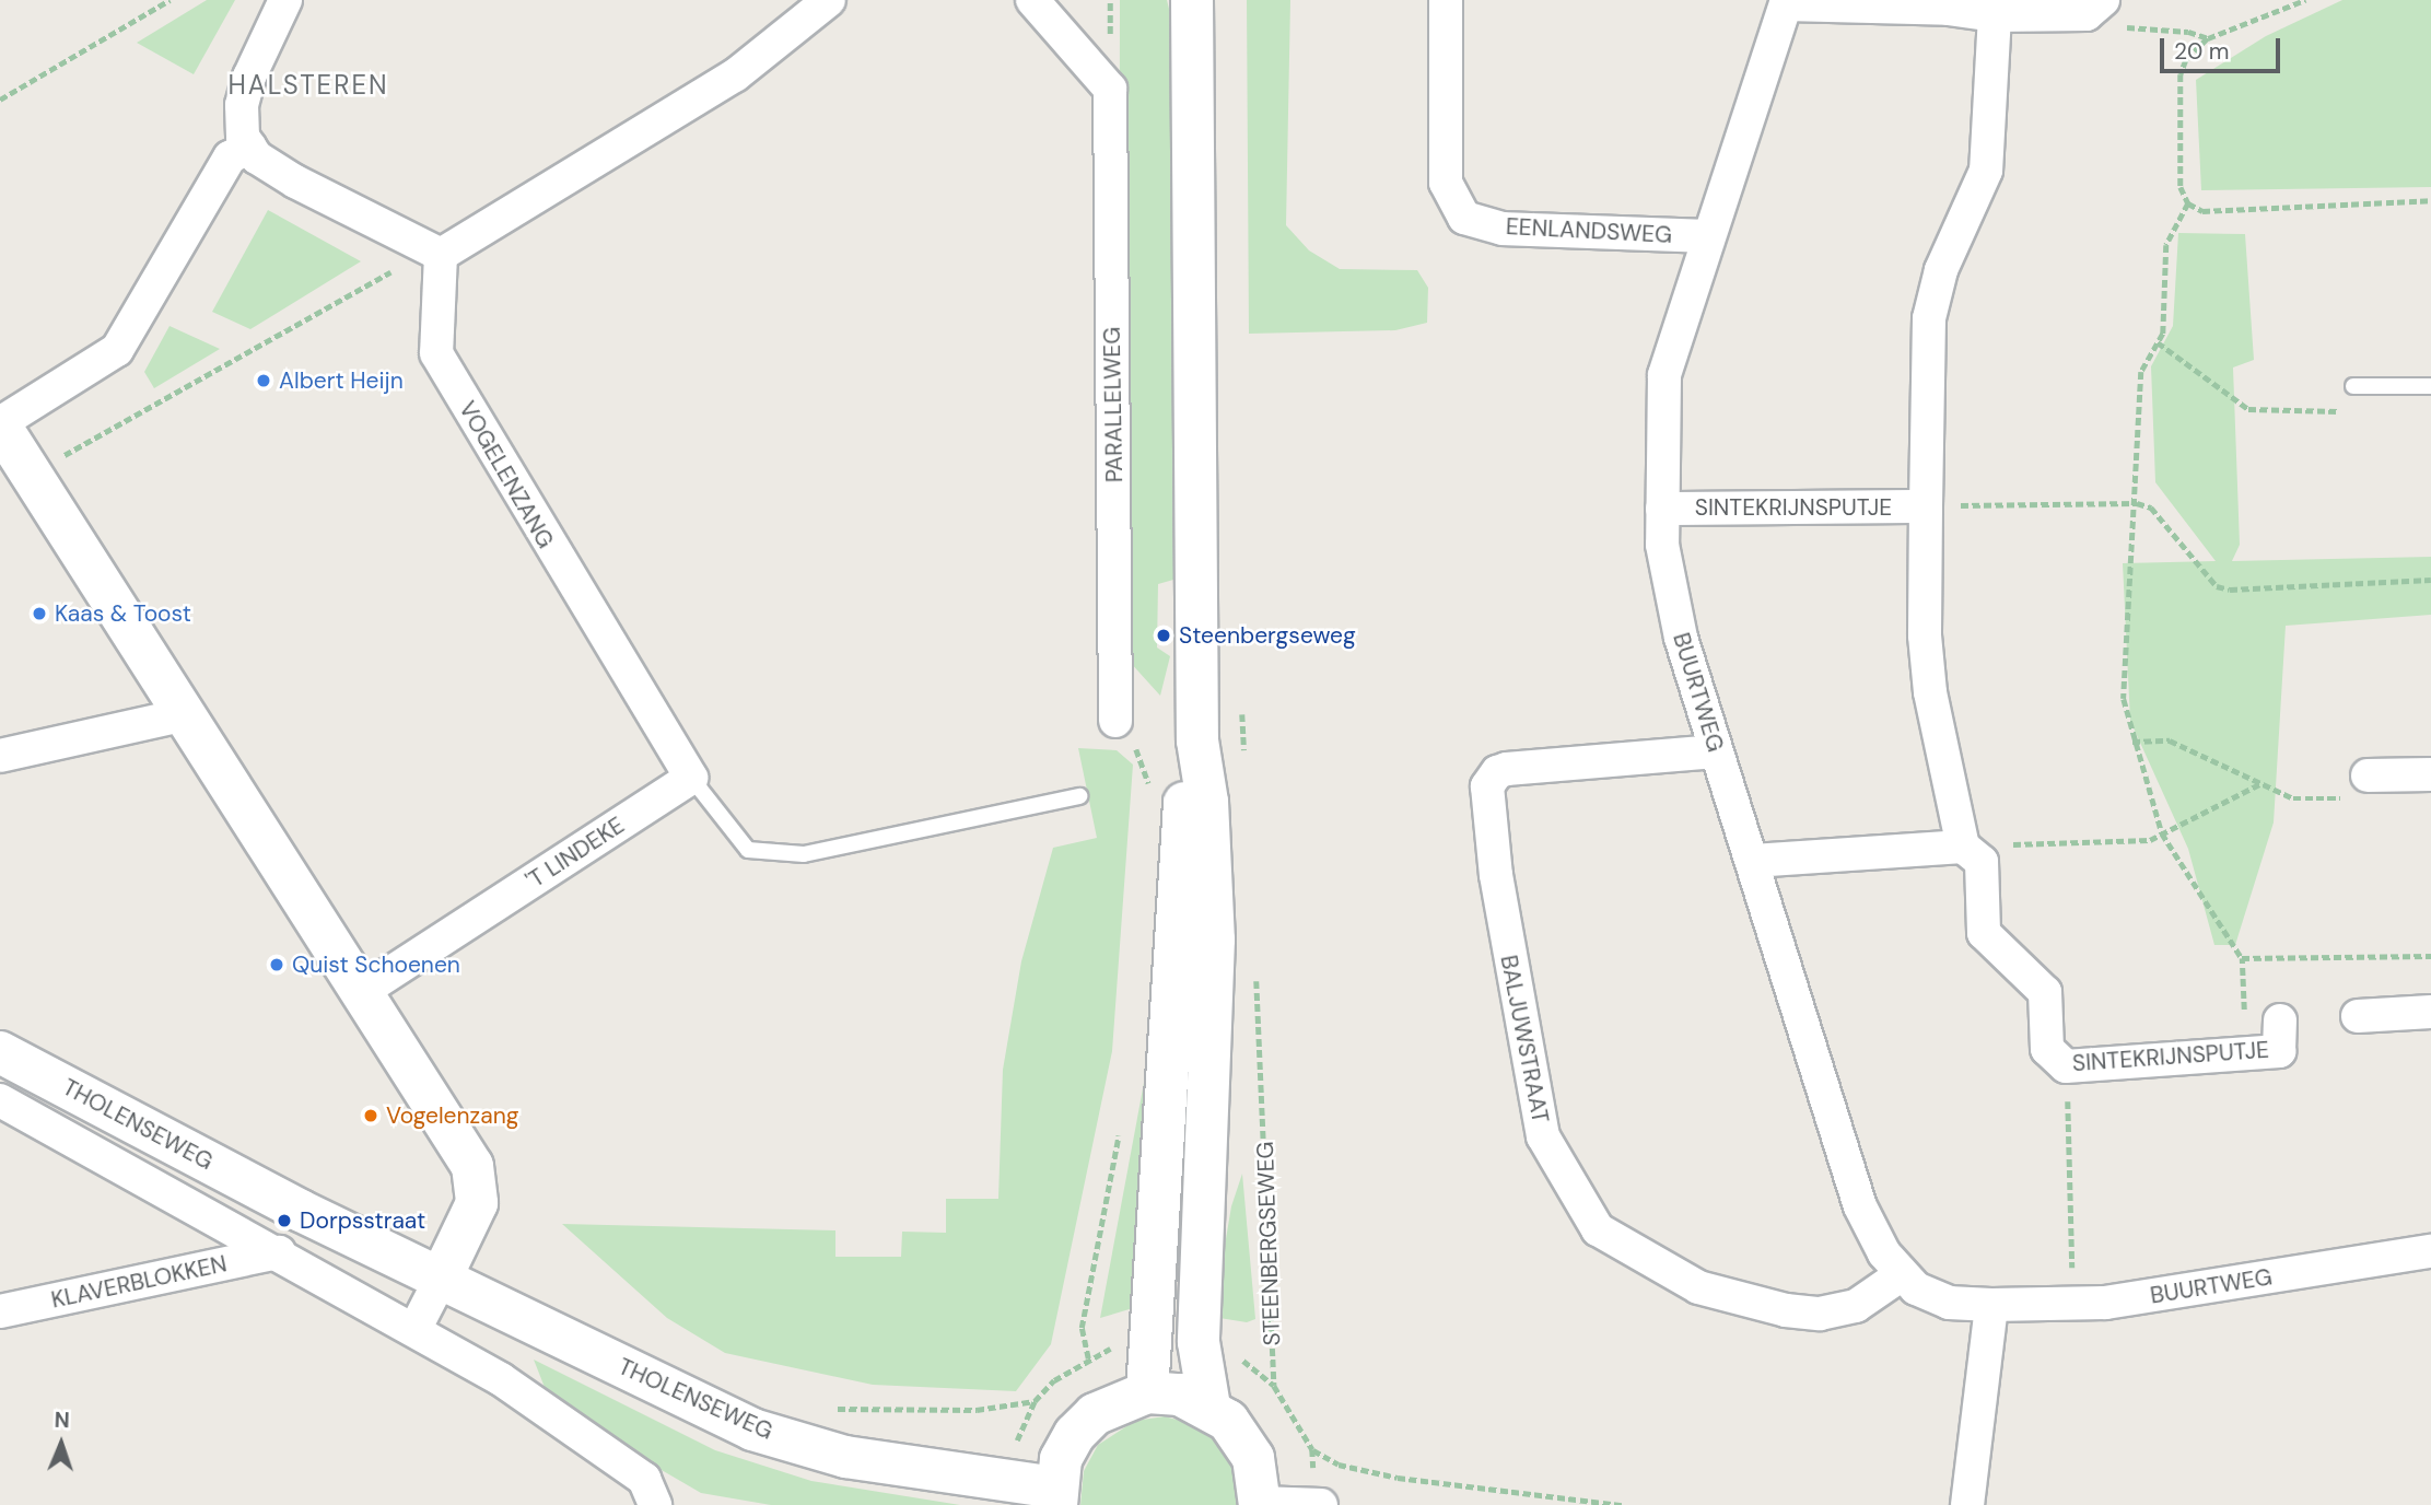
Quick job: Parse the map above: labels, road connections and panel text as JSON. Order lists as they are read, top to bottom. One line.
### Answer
{"streets":{"main road":["THOLENSEWEG"],"street":["EENLANDSWEG","PARALLELWEG","VOGELENZANG","SINTEKRIJNSPUTJE","BUURTWEG","'T LINDEKE","BALJUWSTRAAT","KLAVERBLOKKEN"],"path":["STEENBERGSEWEG"]},"crossings":[["EENLANDSWEG","BUURTWEG"],["VOGELENZANG","'T LINDEKE"],["SINTEKRIJNSPUTJE","BUURTWEG"],["BUURTWEG","BALJUWSTRAAT"],["THOLENSEWEG","KLAVERBLOKKEN"]],"districts":["HALSTEREN"],"places":["Albert Heijn","Kaas & Toost","Steenbergseweg","Quist Schoenen","Vogelenzang","Dorpsstraat"],"scale_bar":"20 m","north":"top"}
